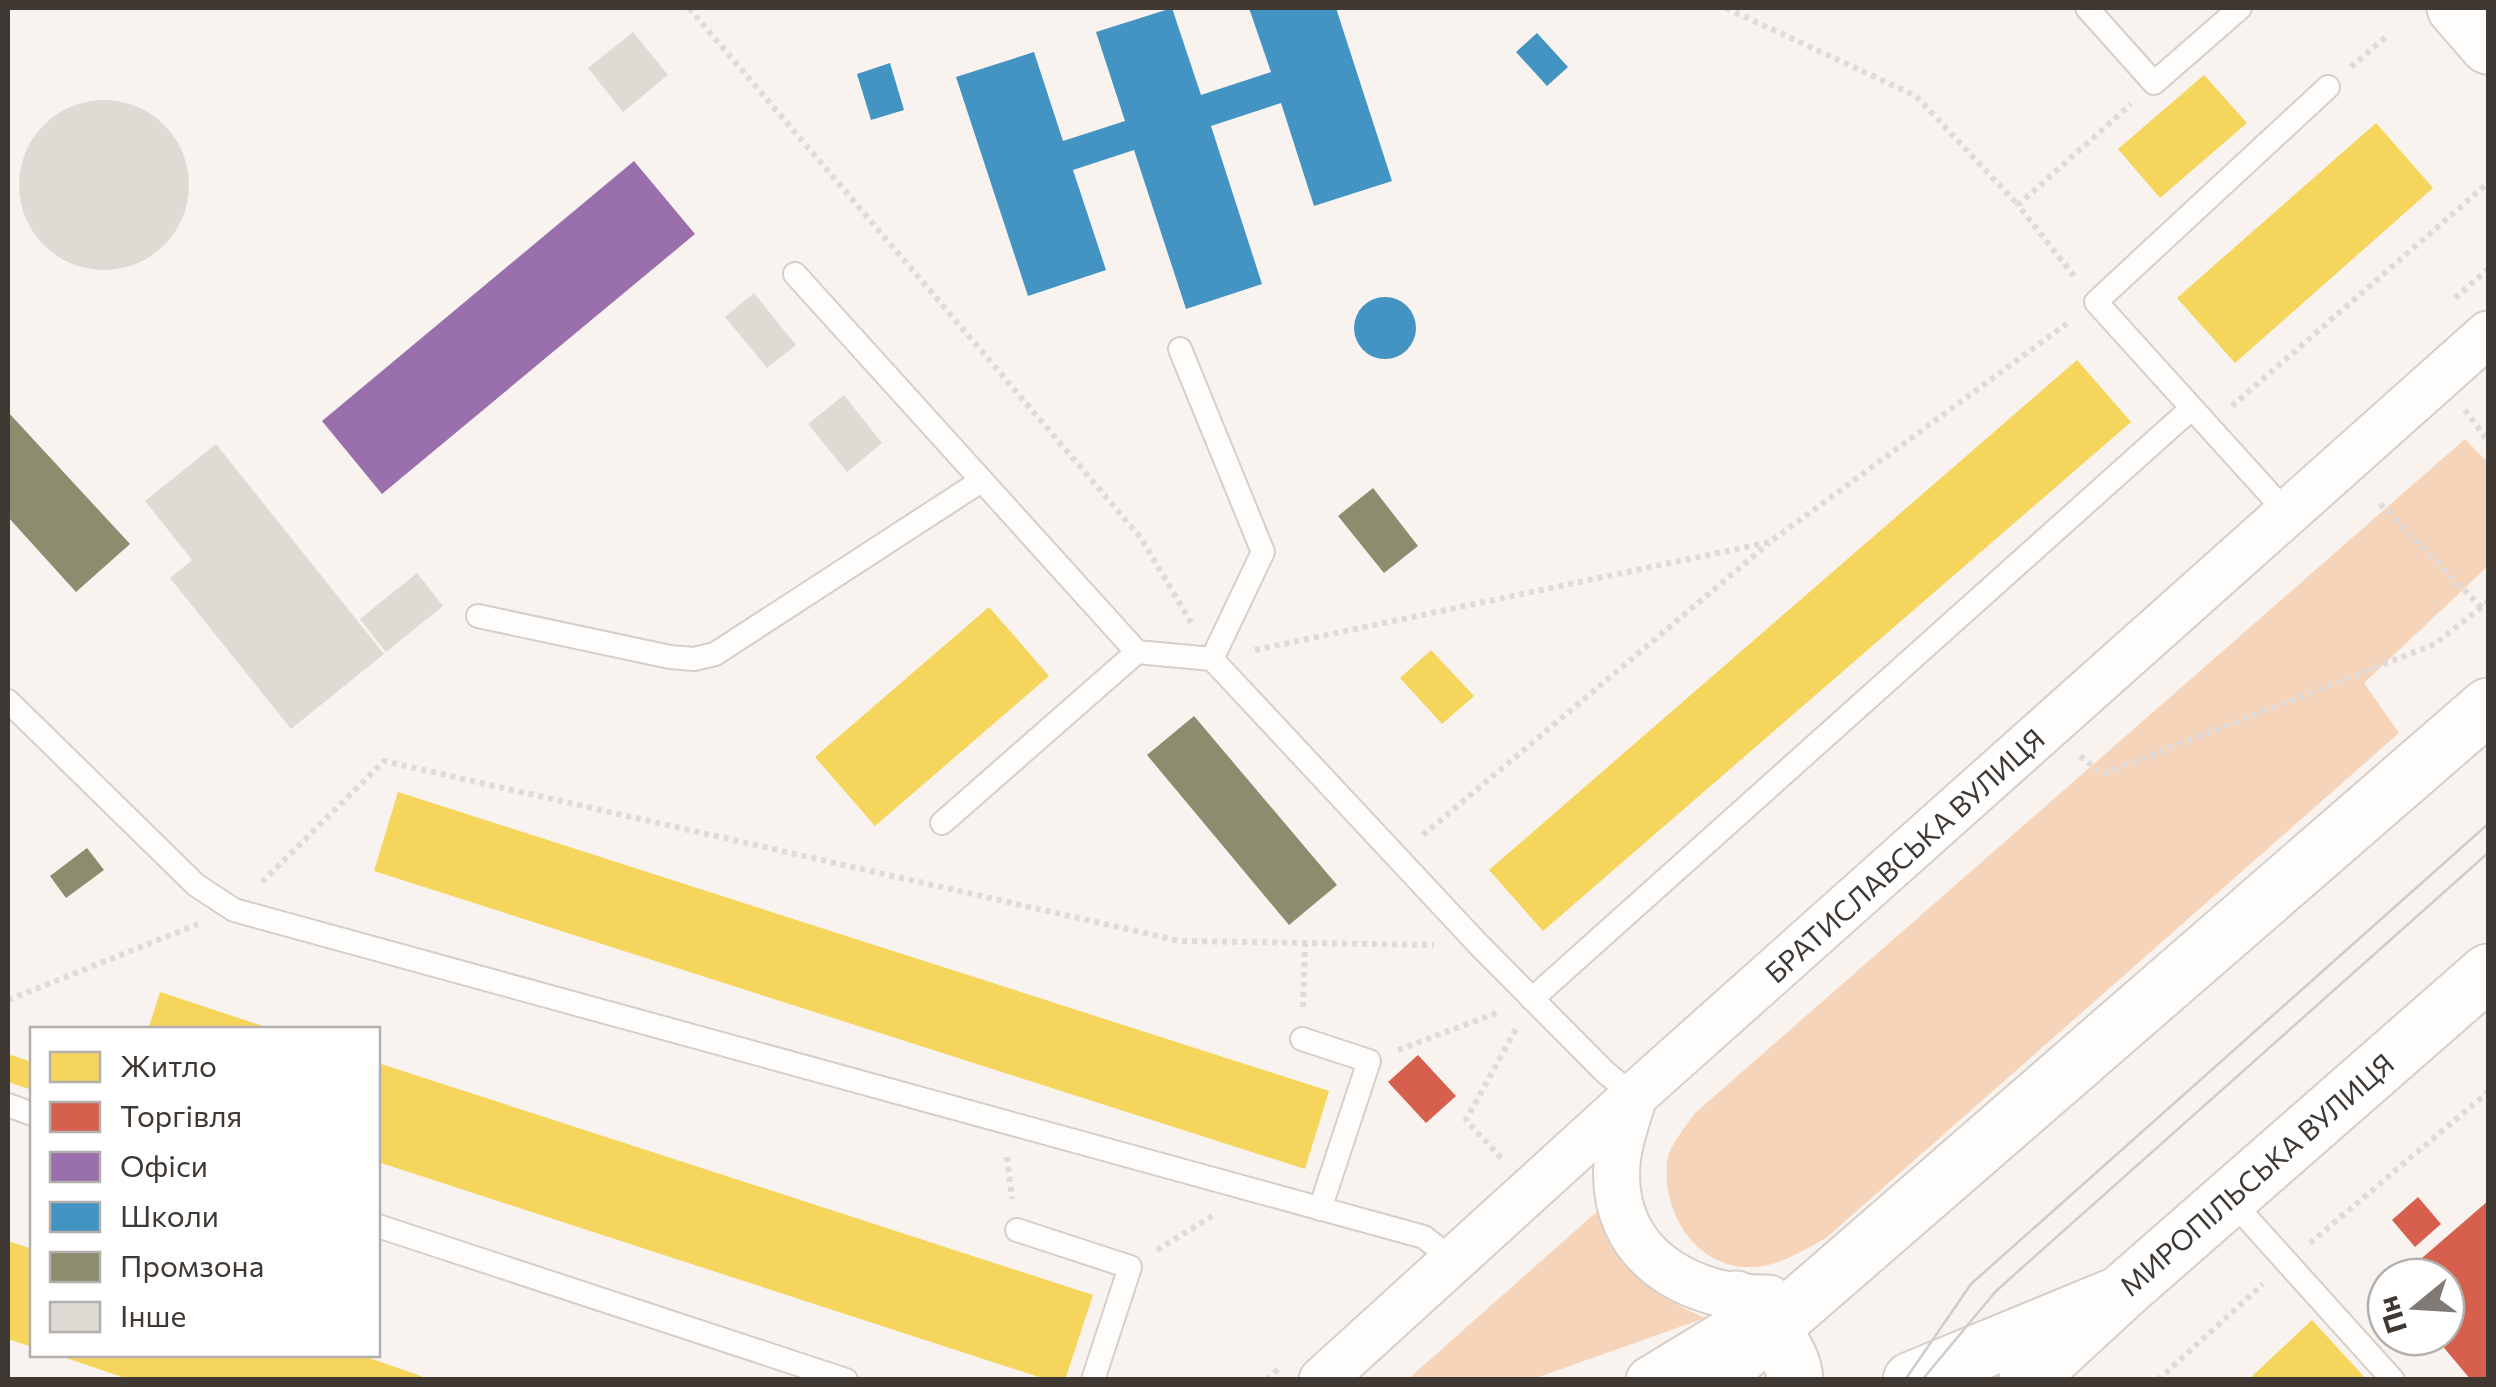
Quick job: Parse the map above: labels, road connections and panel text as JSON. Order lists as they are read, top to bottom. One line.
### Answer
{"streets":{"main road":["МИРОПІЛЬСЬКА ВУЛИЦЯ"],"street":["БРАТИСЛАВСЬКА ВУЛИЦЯ"]},"legend":["Житло","Торгівля","Офіси","Школи","Промзона","Інше"],"north":"left"}
